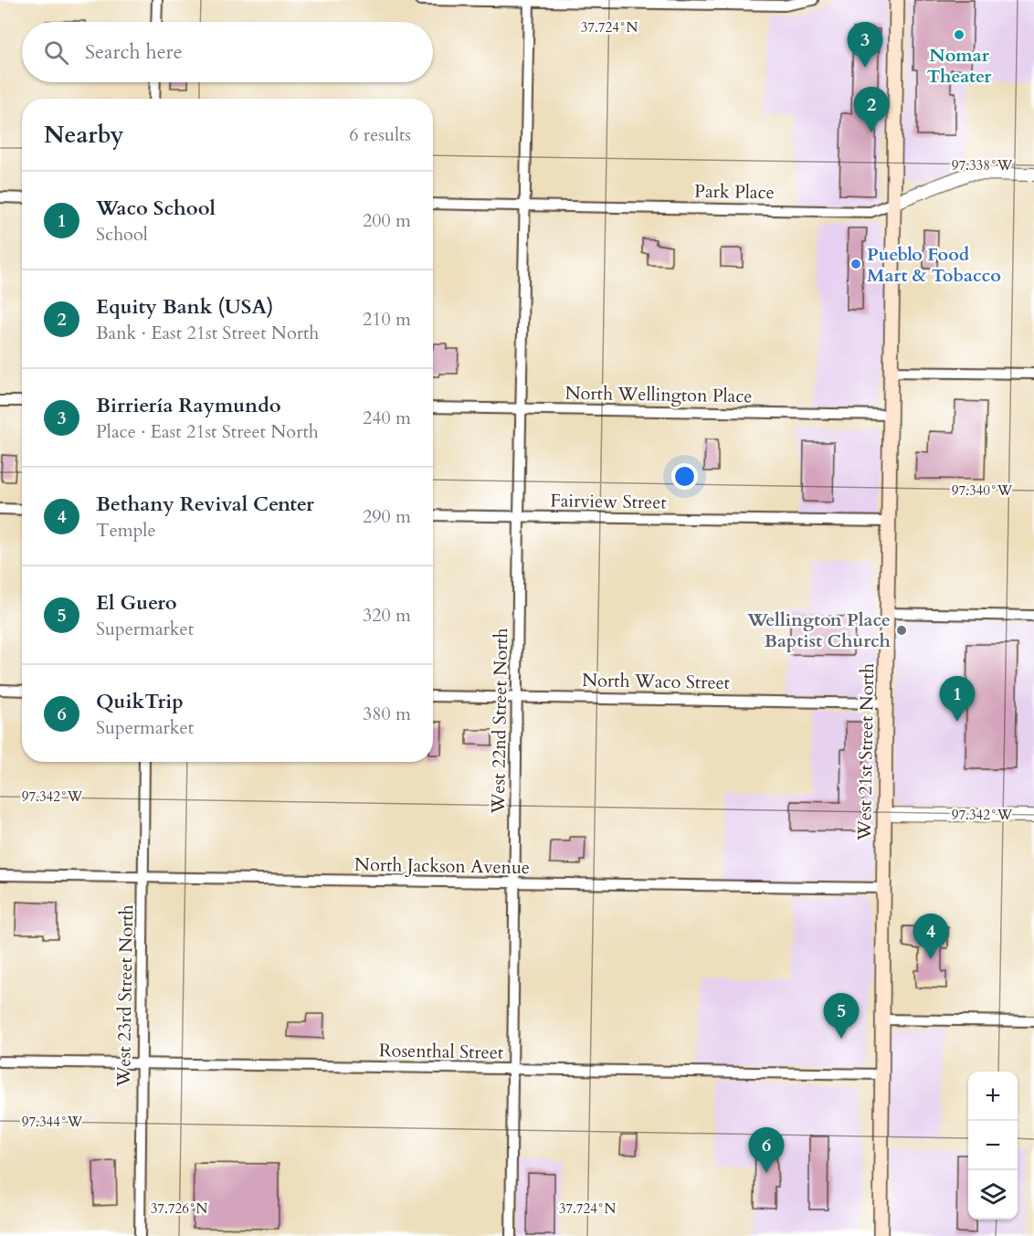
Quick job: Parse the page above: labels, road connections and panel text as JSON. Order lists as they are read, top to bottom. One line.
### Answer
{"streets":{"main road":["West 21st Street North"],"street":["Park Place","North Wellington Place","Fairview Street","North Waco Street","West 22nd Street North","North Jackson Avenue","West 23rd Street North","Rosenthal Street"]},"crossings":[["Park Place","West 22nd Street North"],["Park Place","West 21st Street North"],["North Wellington Place","West 22nd Street North"],["North Wellington Place","West 21st Street North"],["Fairview Street","West 22nd Street North"],["Fairview Street","West 21st Street North"],["North Waco Street","West 22nd Street North"],["North Waco Street","West 21st Street North"],["West 22nd Street North","North Jackson Avenue"],["West 22nd Street North","Rosenthal Street"],["West 21st Street North","North Jackson Avenue"],["West 21st Street North","Rosenthal Street"],["North Jackson Avenue","West 23rd Street North"],["West 23rd Street North","Rosenthal Street"]],"places":["Nomar Theater","Pueblo Food Mart & Tobacco","Wellington Place Baptist Church"],"page":{"pins":["3","2","1","4","5","6"],"search":"Search here","heading":["Nearby","6 results"],"list":[{"mark":"1","name":"Waco School","note":"School","value":"200 m"},{"mark":"2","name":"Equity Bank (USA)","note":"Bank · East 21st Street North","value":"210 m"},{"mark":"3","name":"Birriería Raymundo","note":"Place · East 21st Street North","value":"240 m"},{"mark":"4","name":"Bethany Revival Center","note":"Temple","value":"290 m"},{"mark":"5","name":"El Guero","note":"Supermarket","value":"320 m"},{"mark":"6","name":"QuikTrip","note":"Supermarket","value":"380 m"}],"map_buttons":["+","−"]},"coordinates":["37.724°N","97.338°W","97.340°W","97.342°W","97.344°W","37.726°N"]}
